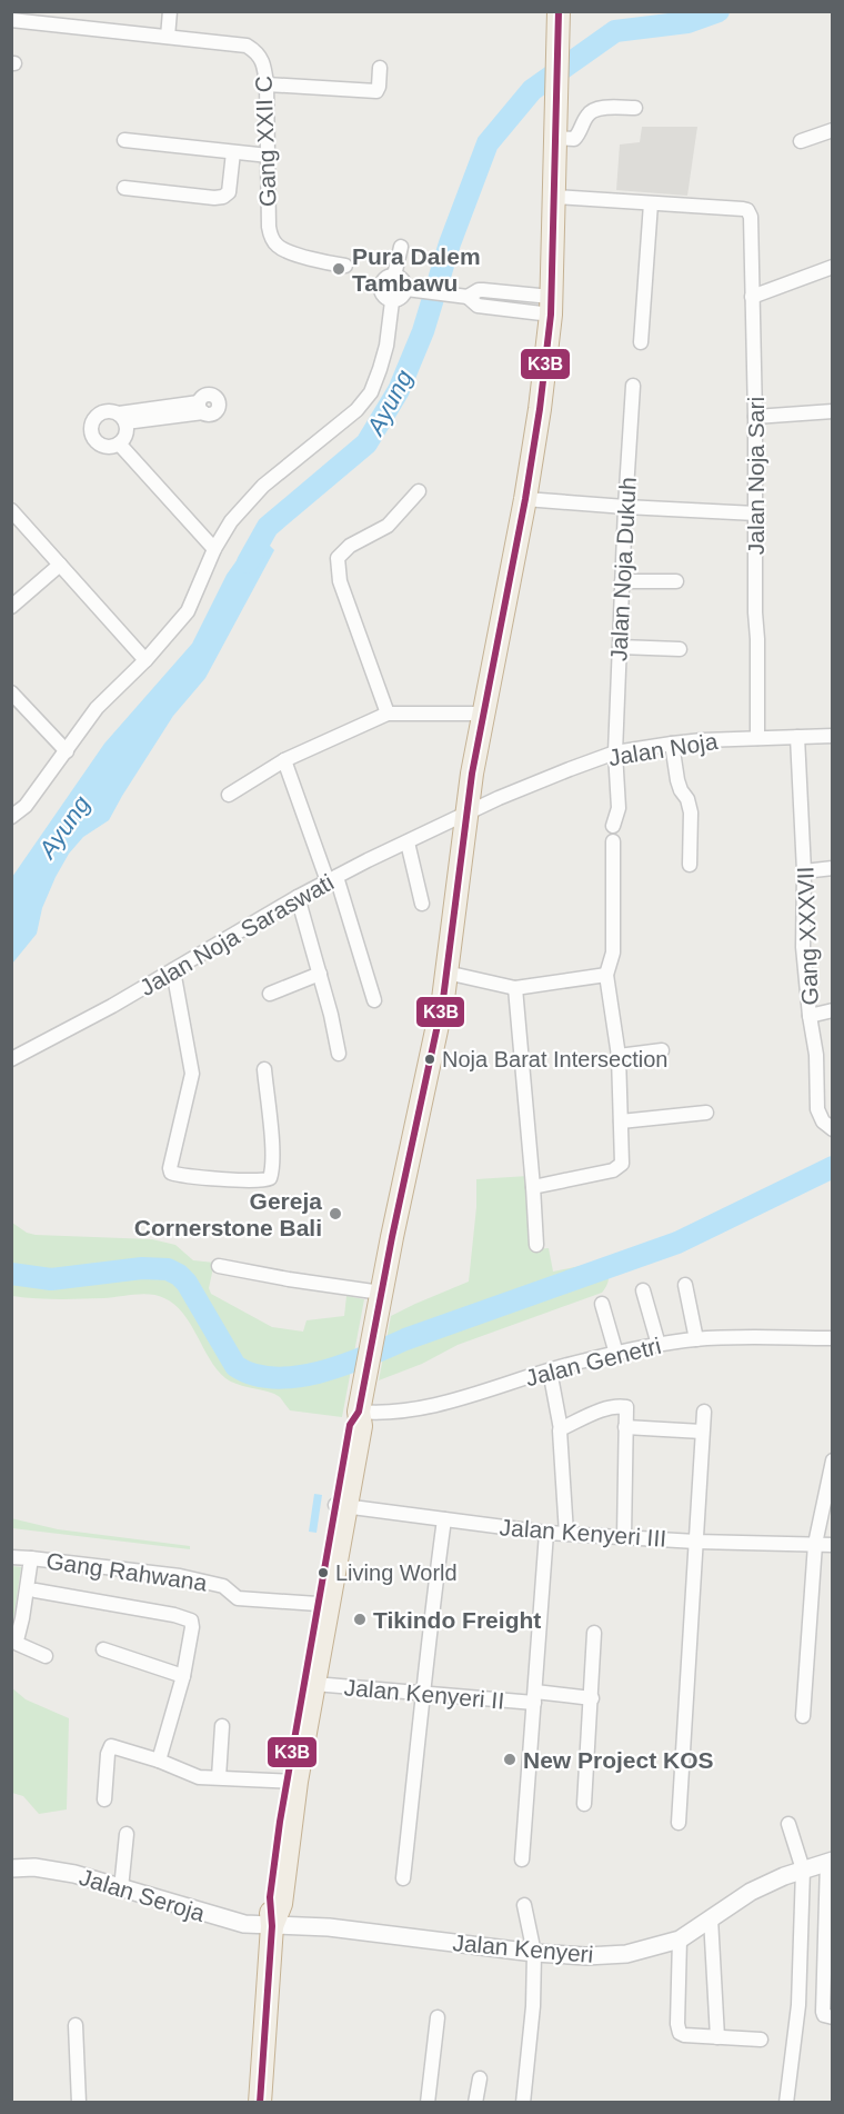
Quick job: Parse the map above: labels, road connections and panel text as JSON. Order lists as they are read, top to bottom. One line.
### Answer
{"streets":{"street":["Gang XXII C","Jalan Noja Sari","Jalan Noja Dukuh","Jalan Noja","Jalan Noja Saraswati","Gang XXXVII","Jalan Genetri","Jalan Kenyeri III","Gang Rahwana","Jalan Kenyeri II","Jalan Seroja","Jalan Kenyeri"]},"crossings":[["Jalan Noja Sari","Jalan Noja"],["Jalan Noja Dukuh","Jalan Noja"],["Jalan Noja","Jalan Noja Saraswati"],["Jalan Noja","Gang XXXVII"],["Jalan Kenyeri III","Jalan Kenyeri II"],["Jalan Seroja","Jalan Kenyeri"]],"water":["Ayung"],"places":["Pura Dalem Tambawu","Noja Barat Intersection","Gereja Cornerstone Bali","Living World","Tikindo Freight","New Project KOS"],"lines":["transit line K3B"]}
